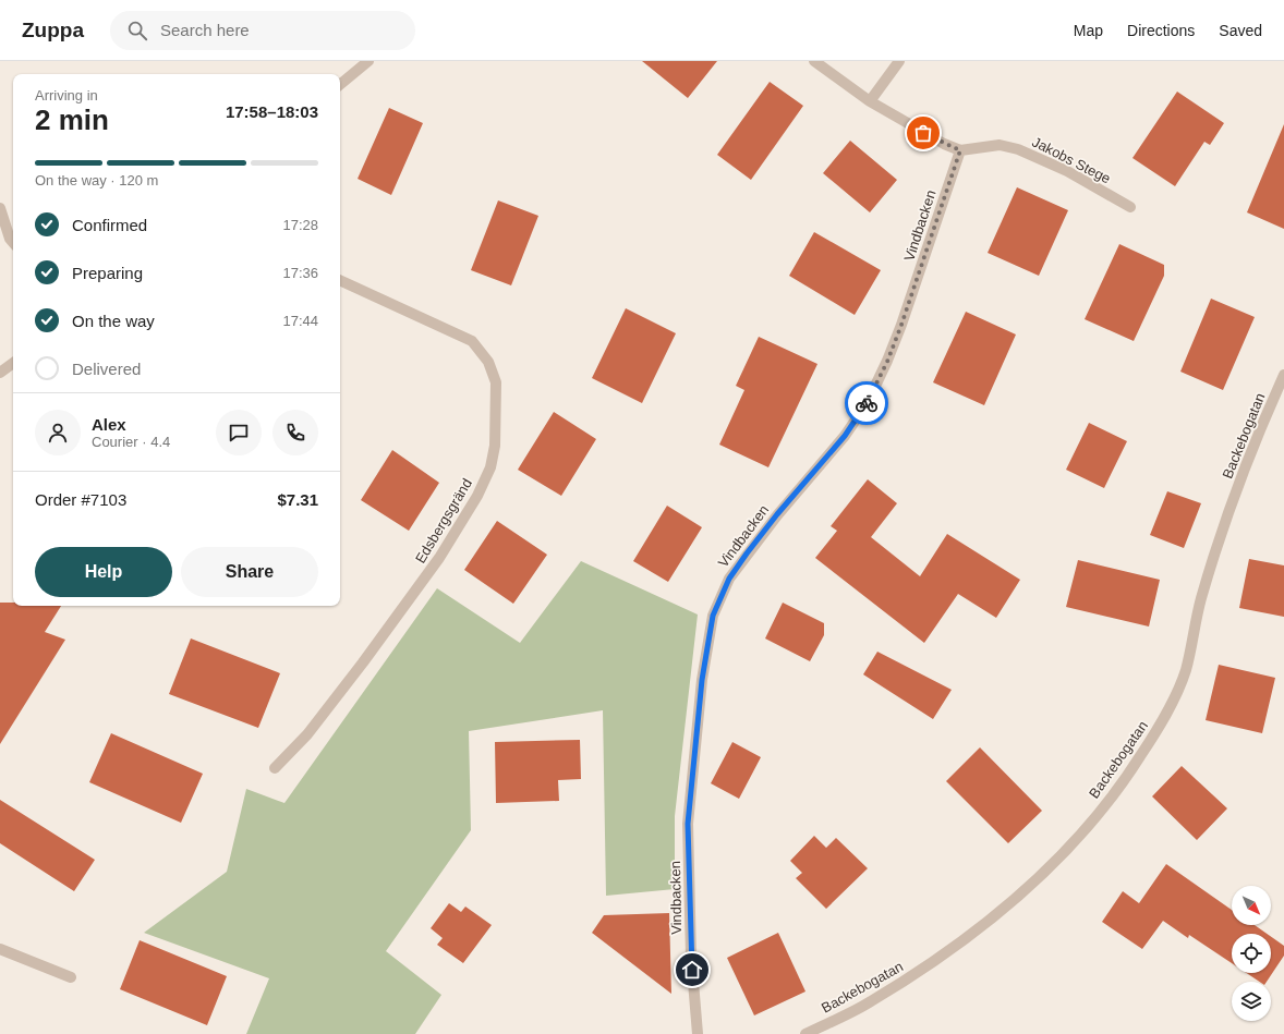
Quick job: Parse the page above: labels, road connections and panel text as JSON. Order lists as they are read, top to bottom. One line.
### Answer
{"streets":{"street":["Jakobs Stege","Vindbacken","Backebogatan","Edsbergsgränd"]},"crossings":[["Jakobs Stege","Vindbacken"]],"north":"bottom right","page":{"header":"Zuppa","search":"Search here","nav":["Map","Directions","Saved"],"heading":["2 min","Arriving in","17:58–18:03"],"panel":["Alex","Courier · 4.4","Order #7103","$7.31"],"bar":"On the way · 120 m","list":[["Confirmed","17:28"],["Preparing","17:36"],["On the way","17:44"],"Delivered"],"buttons":["Help","Share"]}}
